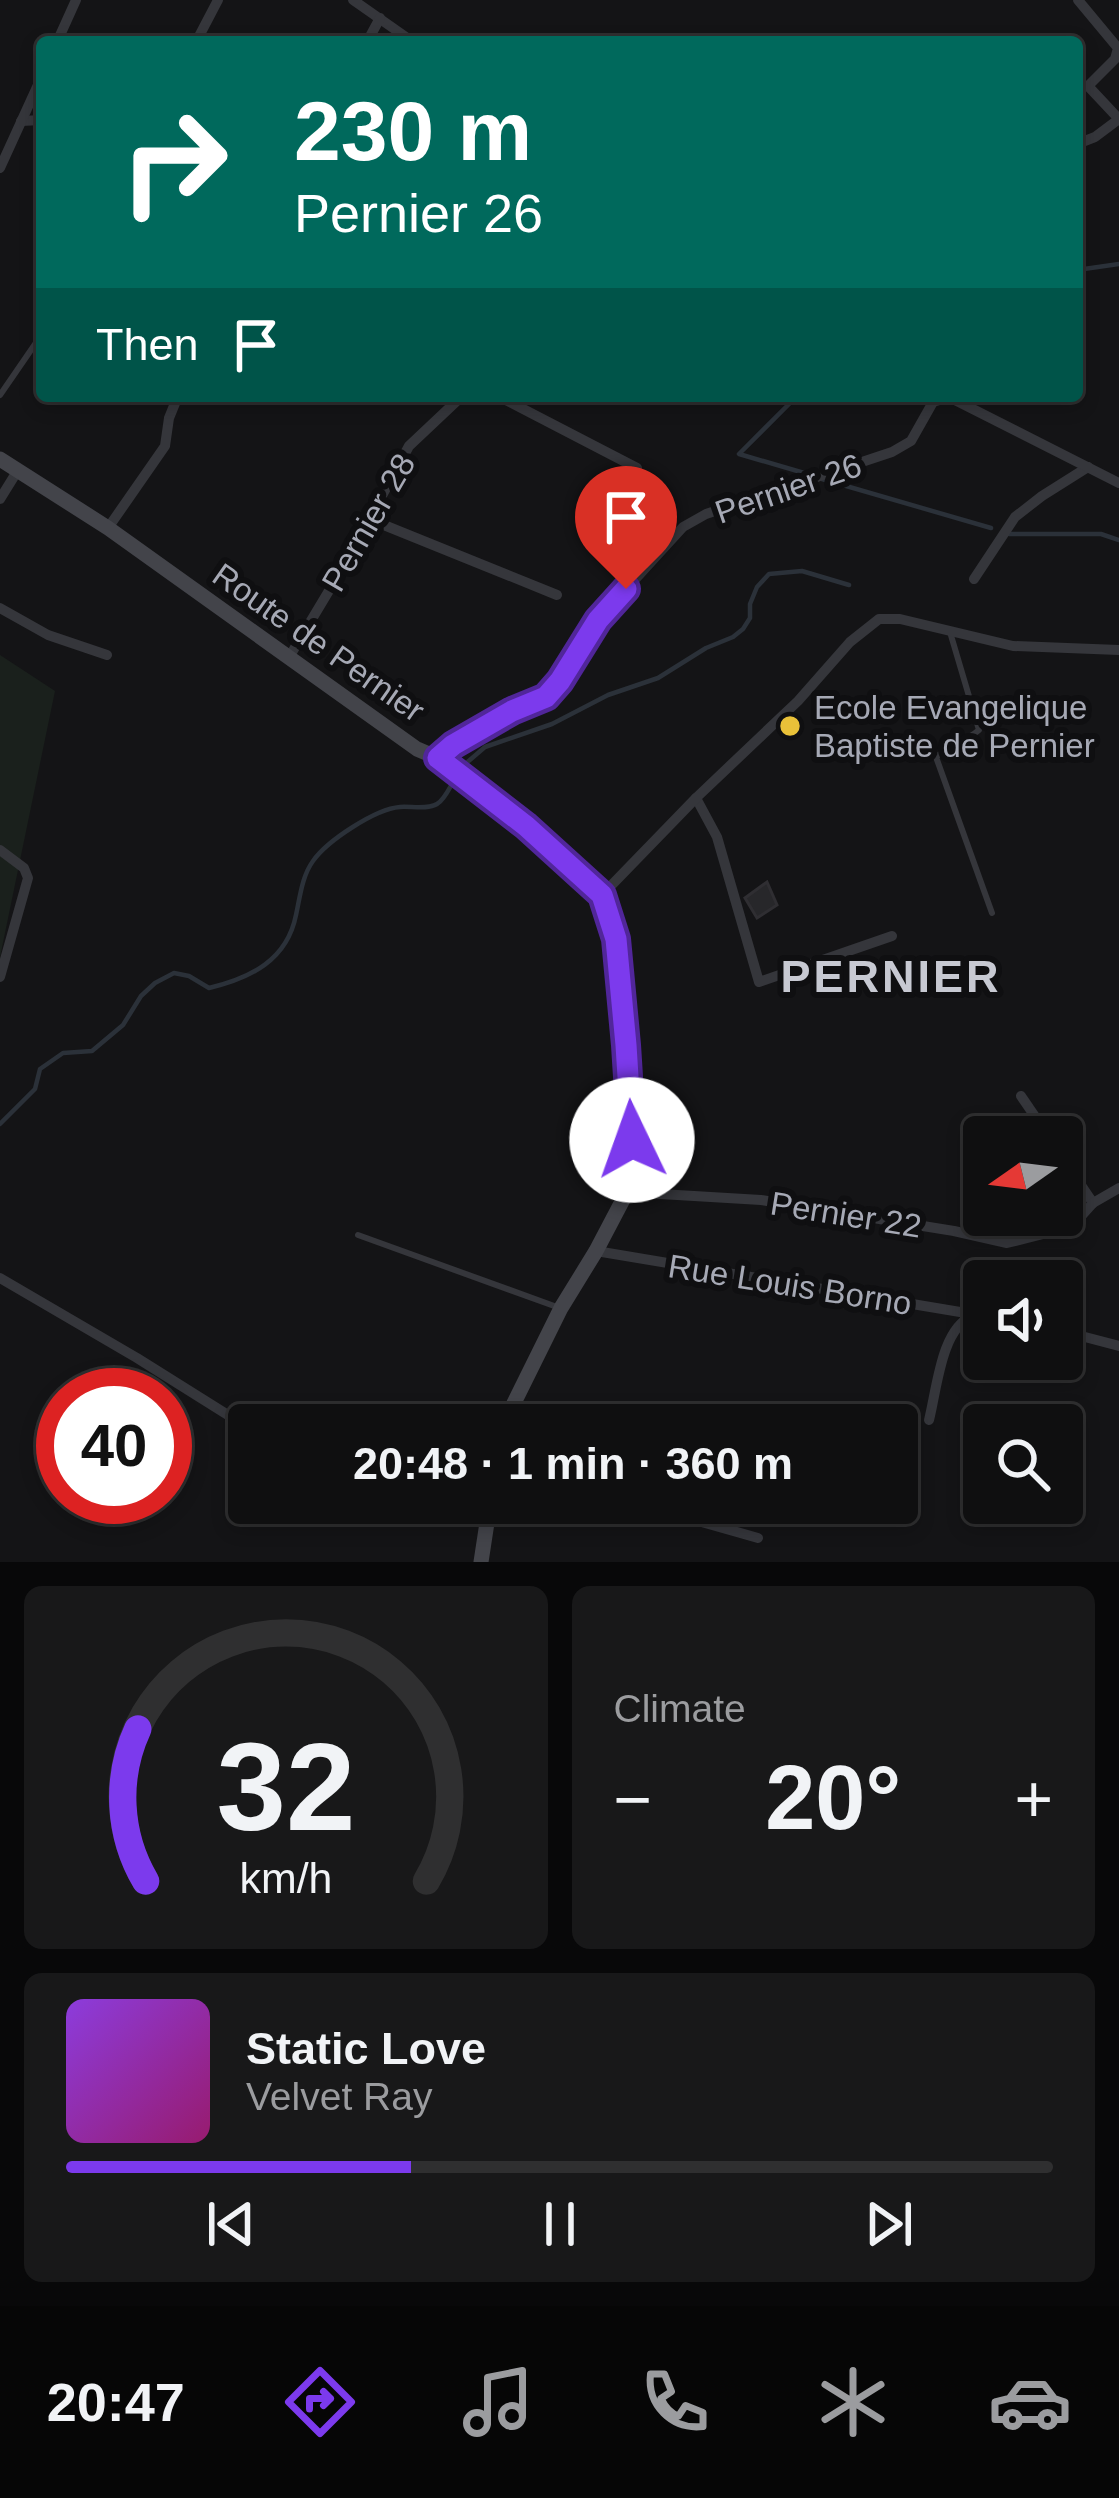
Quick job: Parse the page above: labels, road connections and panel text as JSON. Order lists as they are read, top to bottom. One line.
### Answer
{"streets":{"street":["Pernier 26","Pernier 28","Route de Pernier","Pernier 22","Rue Louis Borno"]},"crossings":[["Pernier 26","Route de Pernier"],["Pernier 28","Route de Pernier"]],"districts":["PERNIER"],"places":["Ecole Evangelique Baptiste de Pernier"],"north":"left","page":{"turn":["230 m","Pernier 26"],"then":"Then","limit":"40","trip":"20:48 · 1 min · 360 m","tile":"Climate","heat":["−","20°","+"],"song":["Static Love","Velvet Ray"],"tabs":"20:47","gauge":["32","km/h"]}}
